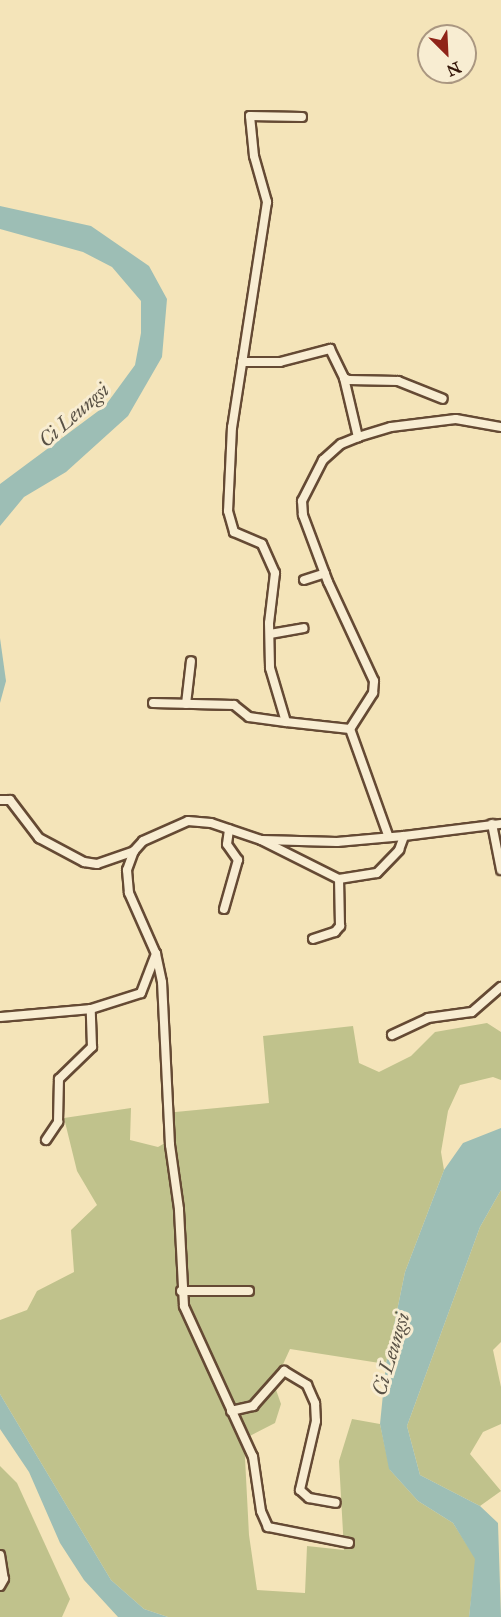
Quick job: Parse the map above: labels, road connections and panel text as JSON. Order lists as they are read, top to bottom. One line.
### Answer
{"water":["Ci Leungsi"],"north":"bottom right"}
